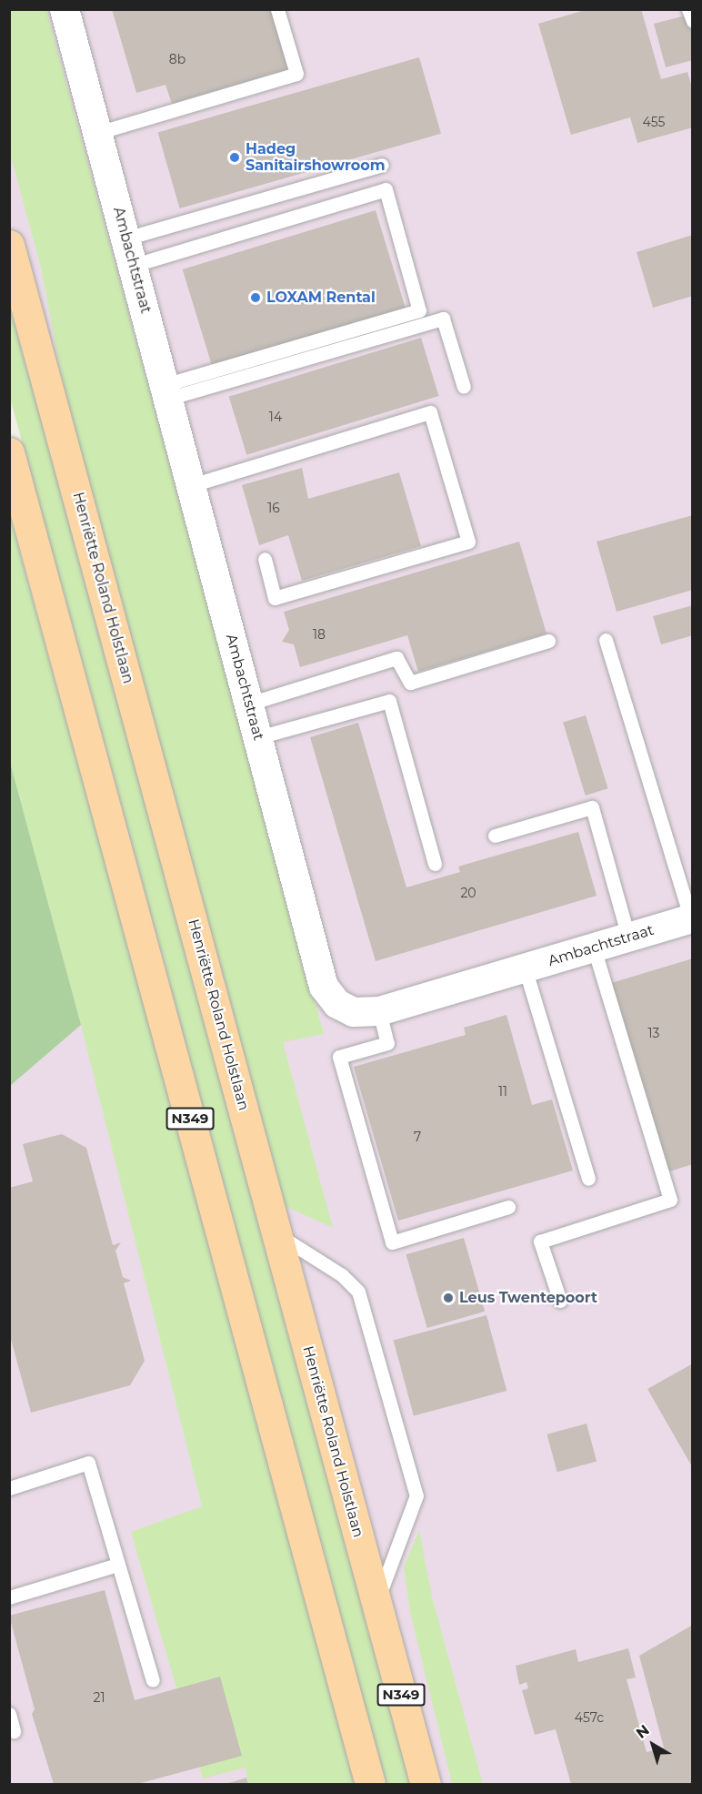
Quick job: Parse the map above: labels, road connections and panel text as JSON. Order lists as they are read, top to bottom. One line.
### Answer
{"streets":{"main road":["Henriëtte Roland Holstlaan","N349"],"street":["Ambachtstraat"]},"places":["Hadeg Sanitairshowroom","LOXAM Rental","Leus Twentepoort"],"house_numbers":["8b","455","14","16","18","20","13","11","7","21","457c"],"north":"top left"}
